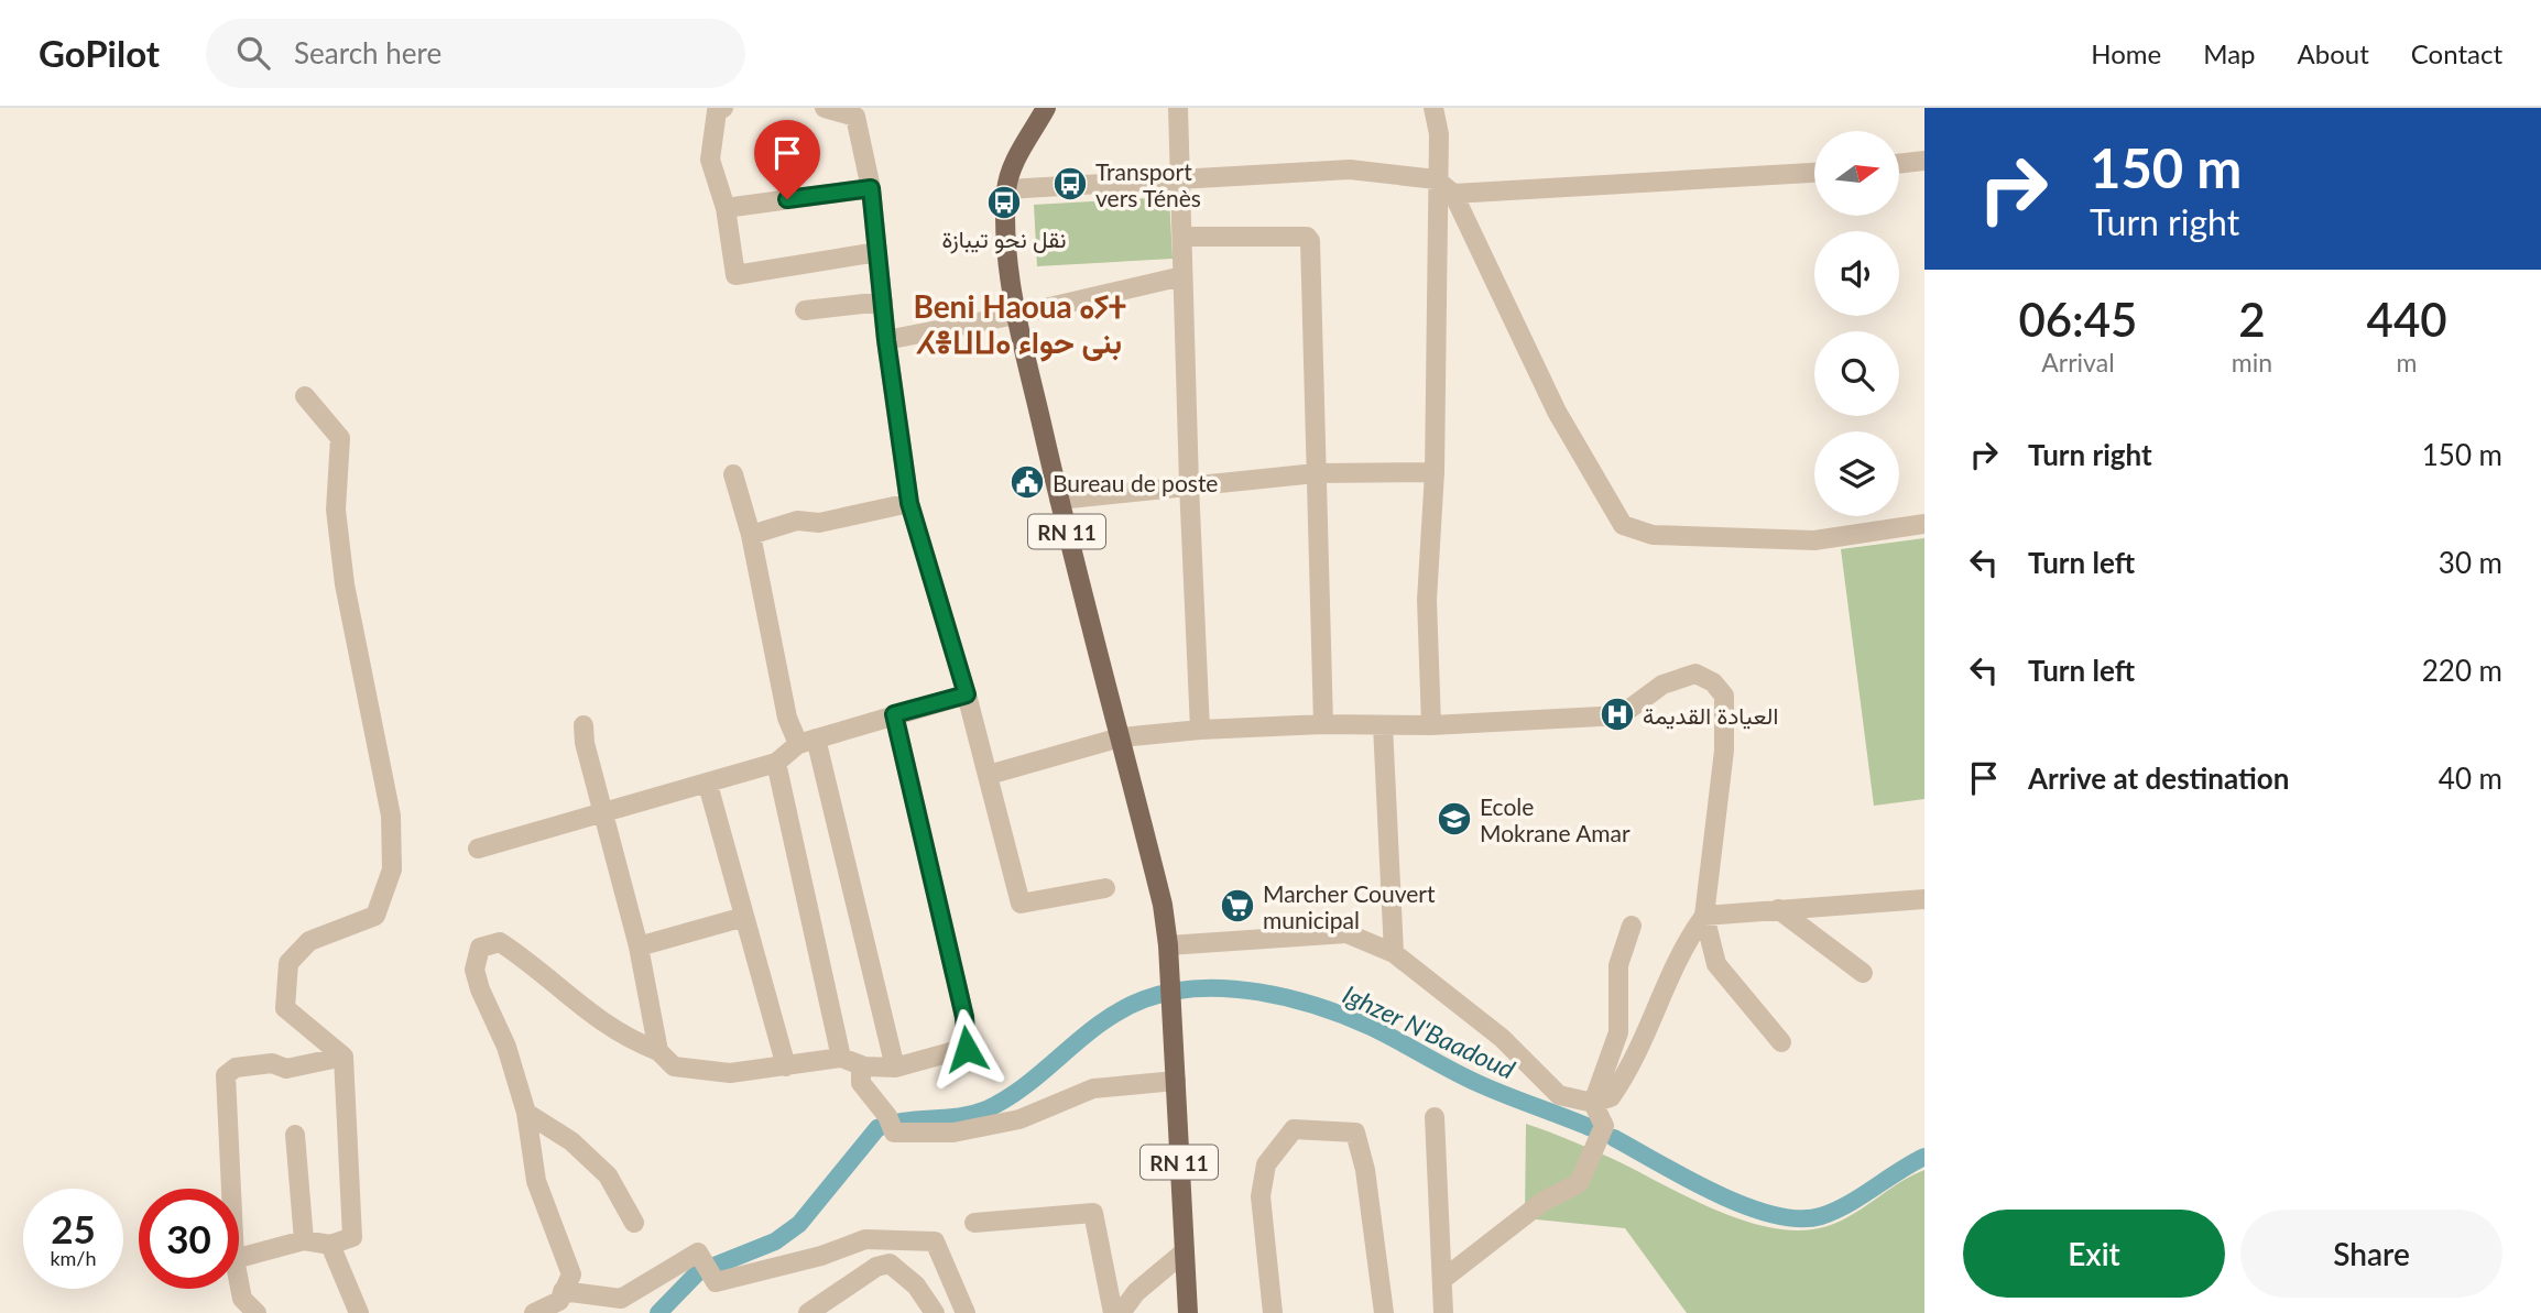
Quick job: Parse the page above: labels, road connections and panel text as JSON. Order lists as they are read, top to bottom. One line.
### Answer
{"streets":{"main road":["RN 11"]},"districts":["Beni Haoua ⴰⵢⵜ ⵃⴻⵡⵡⴰ بنى حواء"],"water":["Ighzer N'Baadoud"],"places":{"bus stop":["Transport vers Ténès","نقل نحو تيبازة"],"public building":["Bureau de poste"],"hospital":["العيادة القديمة"],"school or university":["Ecole Mokrane Amar"],"supermarket":["Marcher Couvert municipal"]},"north":"right","page":{"header":"GoPilot","search":"Search here","nav":["Home","Map","About","Contact"],"turn":["150 m","Turn right"],"eta":["06:45","Arrival","2","min","440","m"],"list":[{"name":"Turn right","value":"150 m"},{"name":"Turn left","value":"30 m"},{"name":"Turn left","value":"220 m"},{"name":"Arrive at destination","value":"40 m"}],"speed":"25 km/h","limit":"30","buttons":["Exit","Share"]}}
